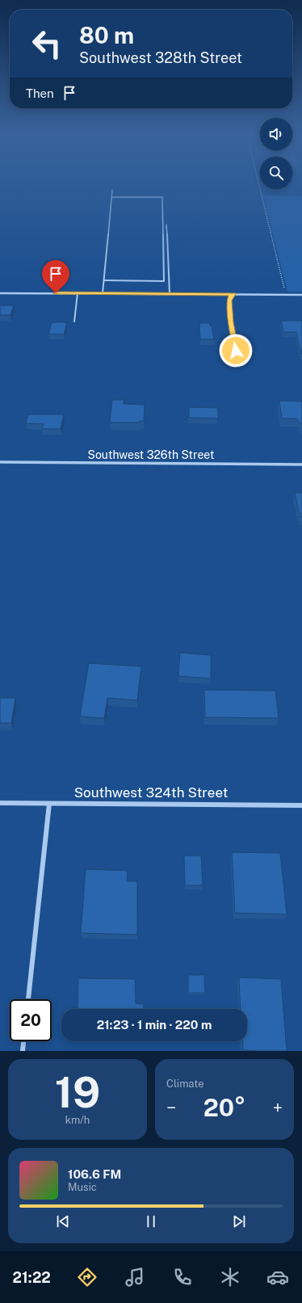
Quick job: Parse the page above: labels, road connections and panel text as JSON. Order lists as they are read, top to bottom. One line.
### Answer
{"streets":{"street":["Southwest 326th Street","Southwest 324th Street"]},"page":{"turn":["80 m","Southwest 328th Street"],"then":"Then","limit":"20","trip":"21:23 · 1 min · 220 m","tile":[["19","km/h"],"Climate"],"heat":["−","20°","+"],"song":["106.6 FM","Music"],"tabs":"21:22"}}
